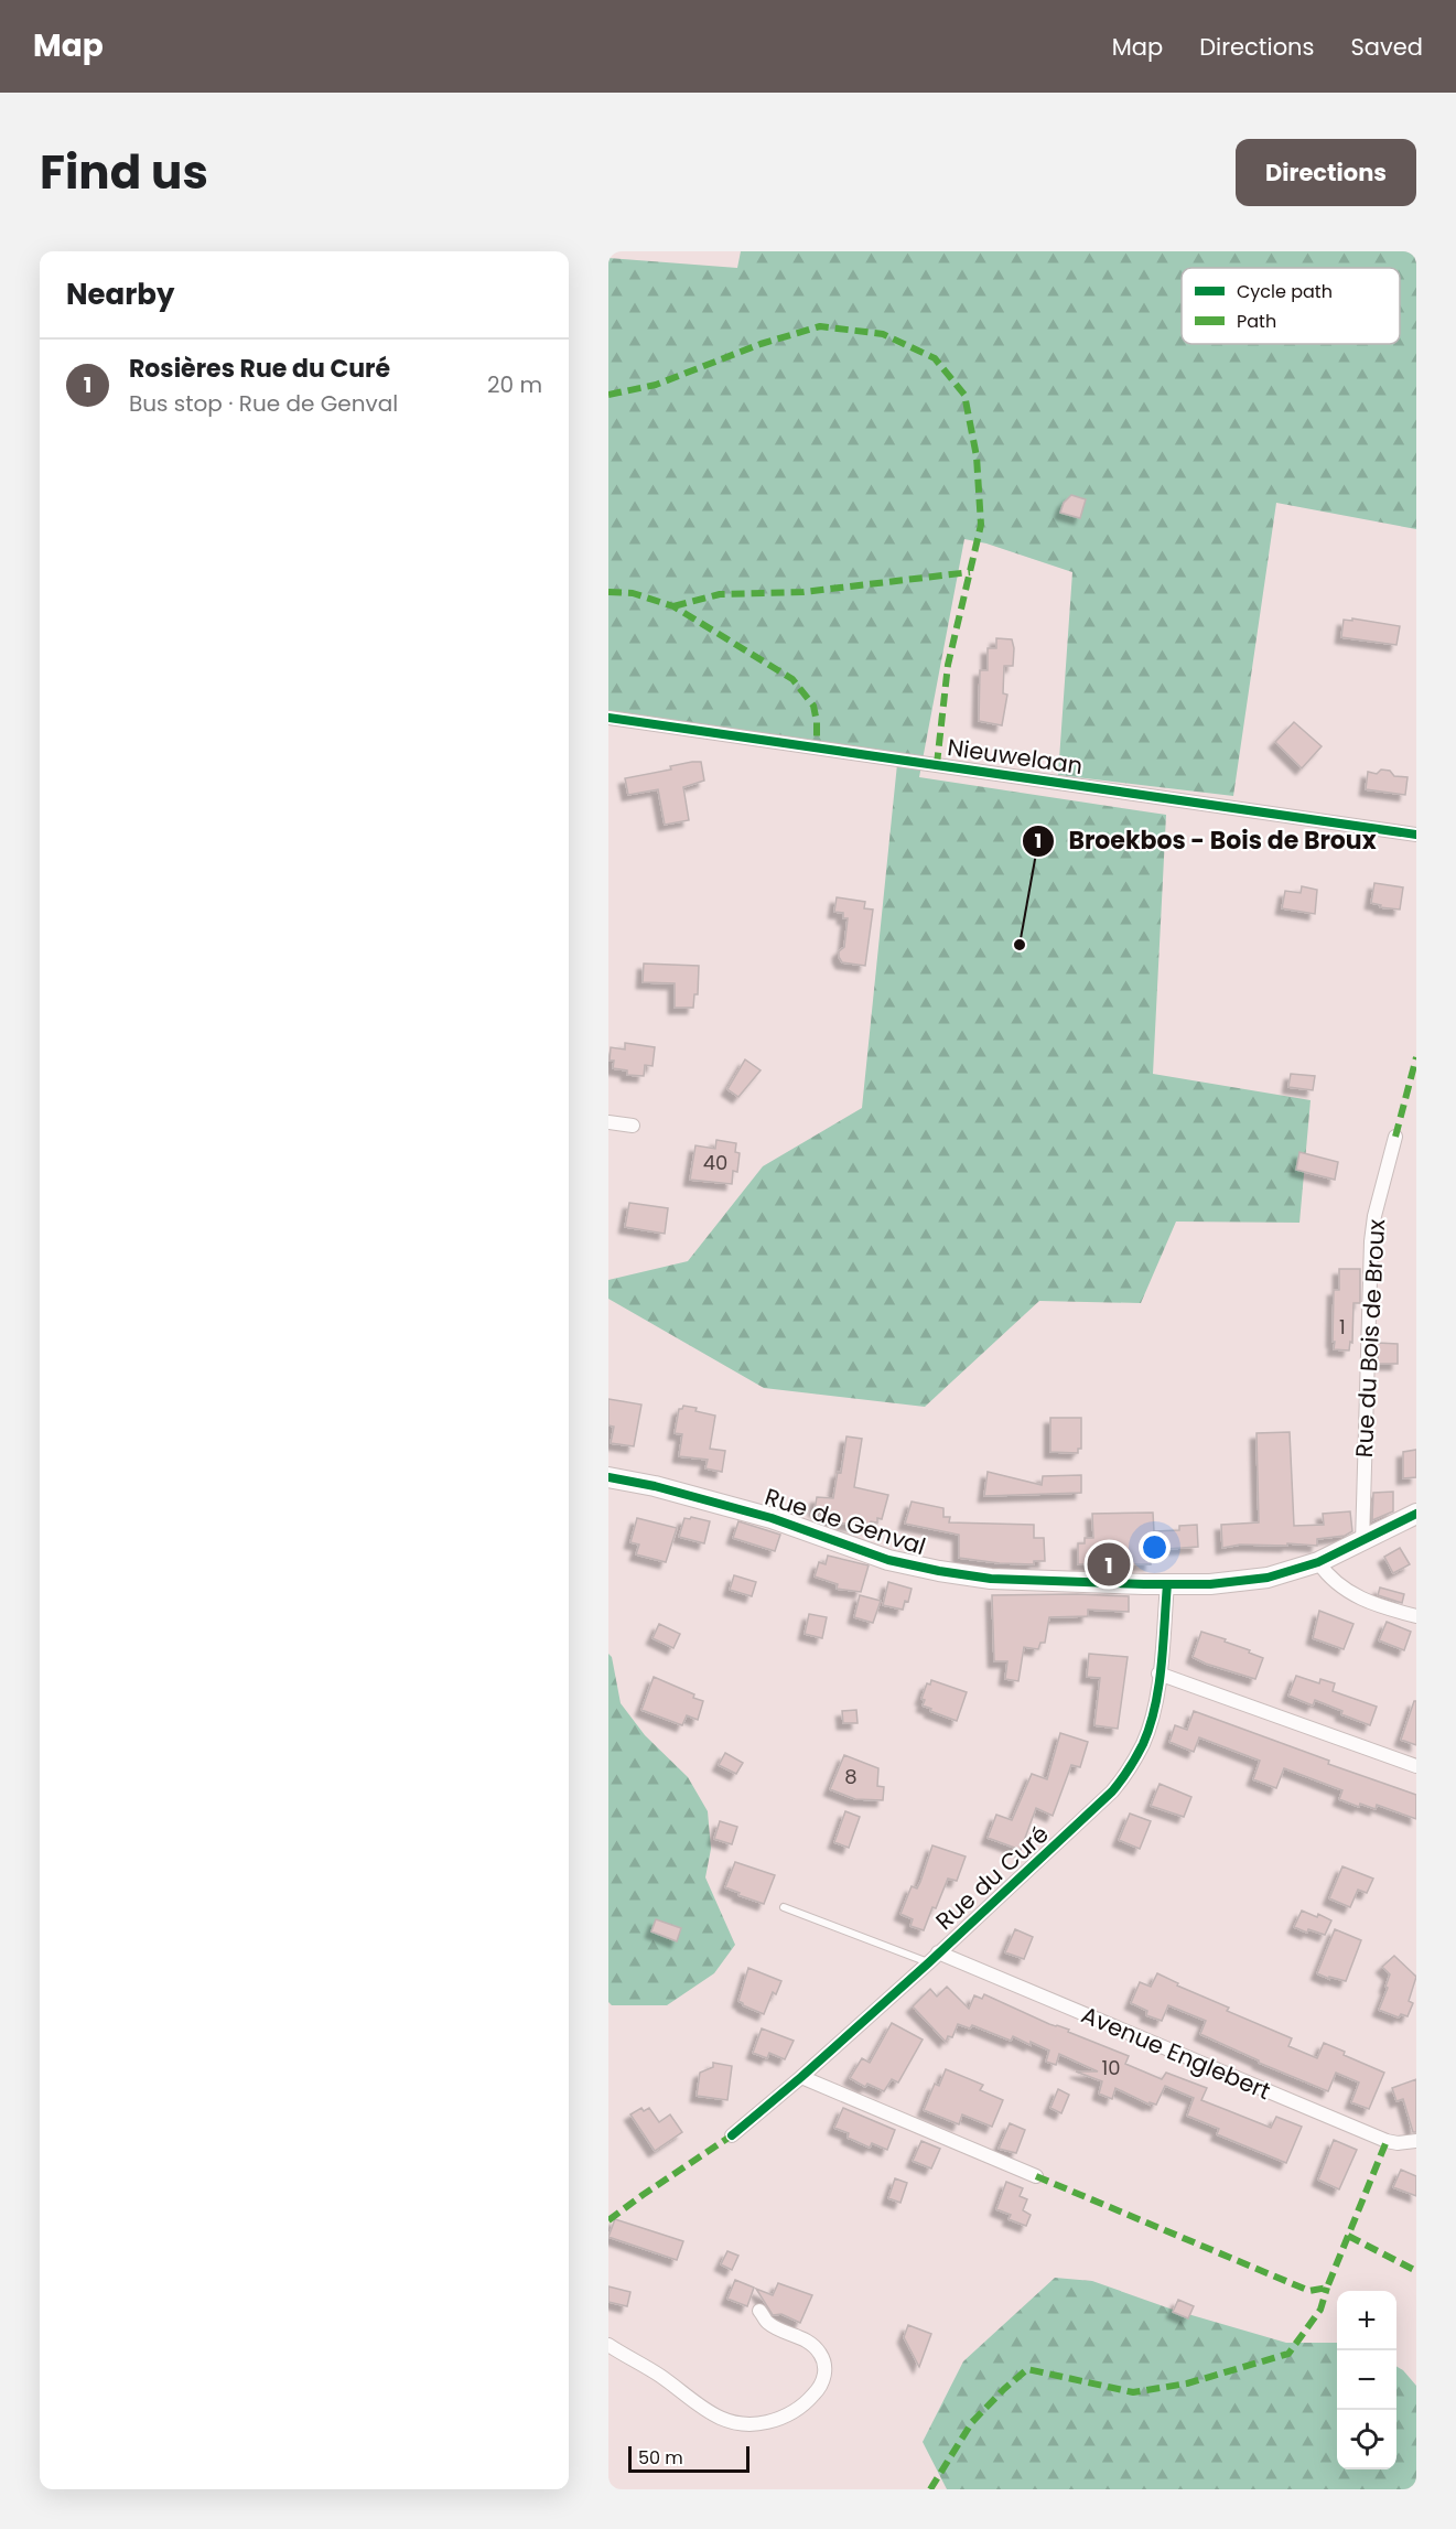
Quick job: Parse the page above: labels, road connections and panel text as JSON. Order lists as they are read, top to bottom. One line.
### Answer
{"streets":{"street":["Nieuwelaan","Rue du Bois de Broux","Rue de Genval","Rue du Curé","Avenue Englebert"]},"crossings":[["Rue du Bois de Broux","Rue de Genval"],["Rue de Genval","Rue du Curé"],["Rue du Curé","Avenue Englebert"]],"places":["Broekbos - Bois de Broux"],"house_numbers":["40","1","8","10"],"legend":["Cycle path","Path"],"scale_bar":"50 m","page":{"header":"Map","nav":["Map","Directions","Saved"],"title":"Find us","buttons":"Directions","heading":"Nearby","list":[{"mark":"1","name":"Rosières Rue du Curé","note":"Bus stop · Rue de Genval","value":"20 m"}],"pins":"1","map_buttons":["+","−"],"scale":"50 m"}}
